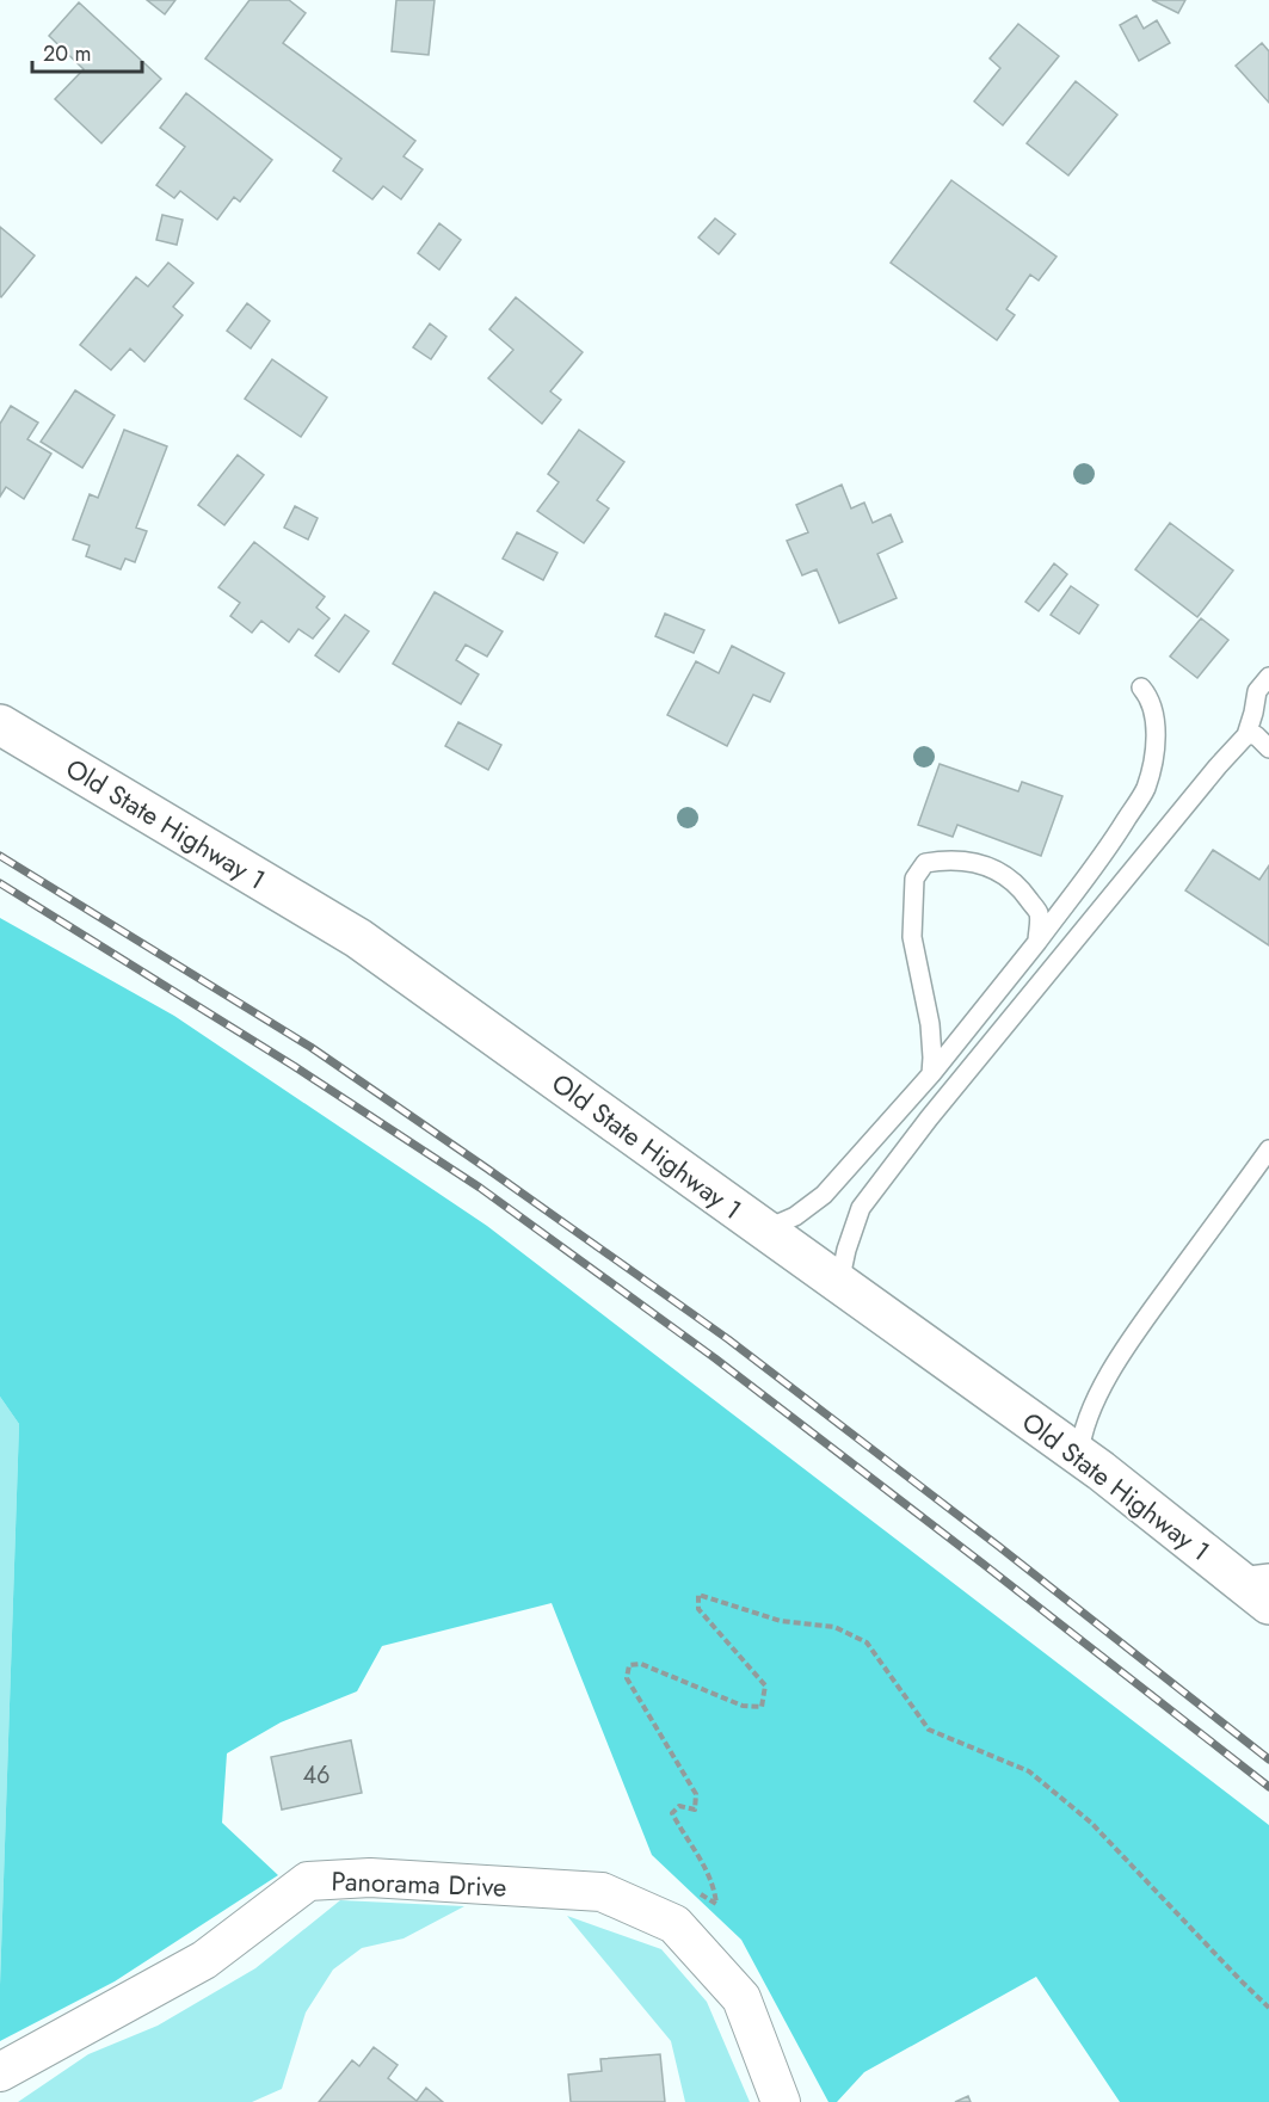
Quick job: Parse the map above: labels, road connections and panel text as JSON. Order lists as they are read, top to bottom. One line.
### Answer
{"streets":{"main road":["Old State Highway 1"],"street":["Panorama Drive"]},"house_numbers":["46"],"scale_bar":"20 m"}
